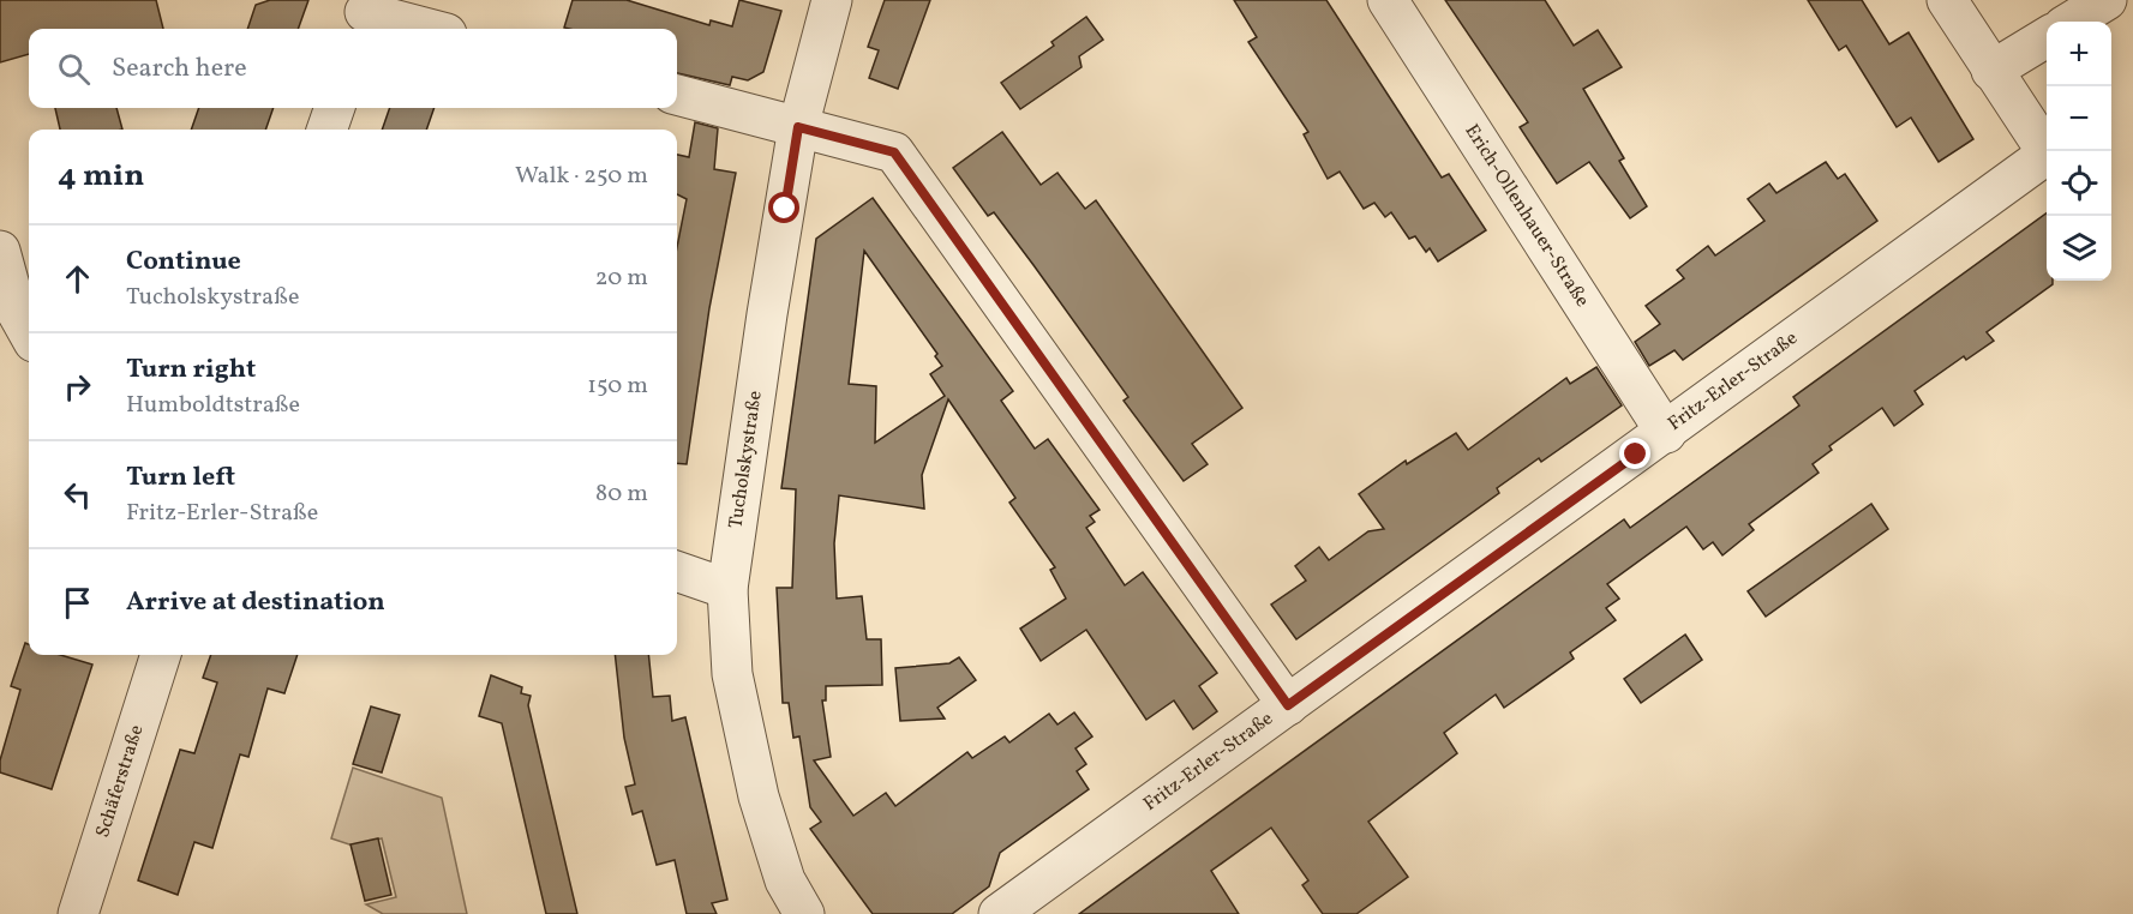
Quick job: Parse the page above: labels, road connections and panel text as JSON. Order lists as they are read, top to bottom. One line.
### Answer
{"streets":{"street":["Erich-Ollenhauer-Straße","Fritz-Erler-Straße","Tucholskystraße","Schäferstraße"]},"crossings":[["Erich-Ollenhauer-Straße","Fritz-Erler-Straße"]],"page":{"map_buttons":["+","−"],"search":"Search here","heading":["4 min","Walk · 250 m"],"list":[["Continue","Tucholskystraße","20 m"],["Turn right","Humboldtstraße","150 m"],["Turn left","Fritz-Erler-Straße","80 m"],"Arrive at destination"]}}
